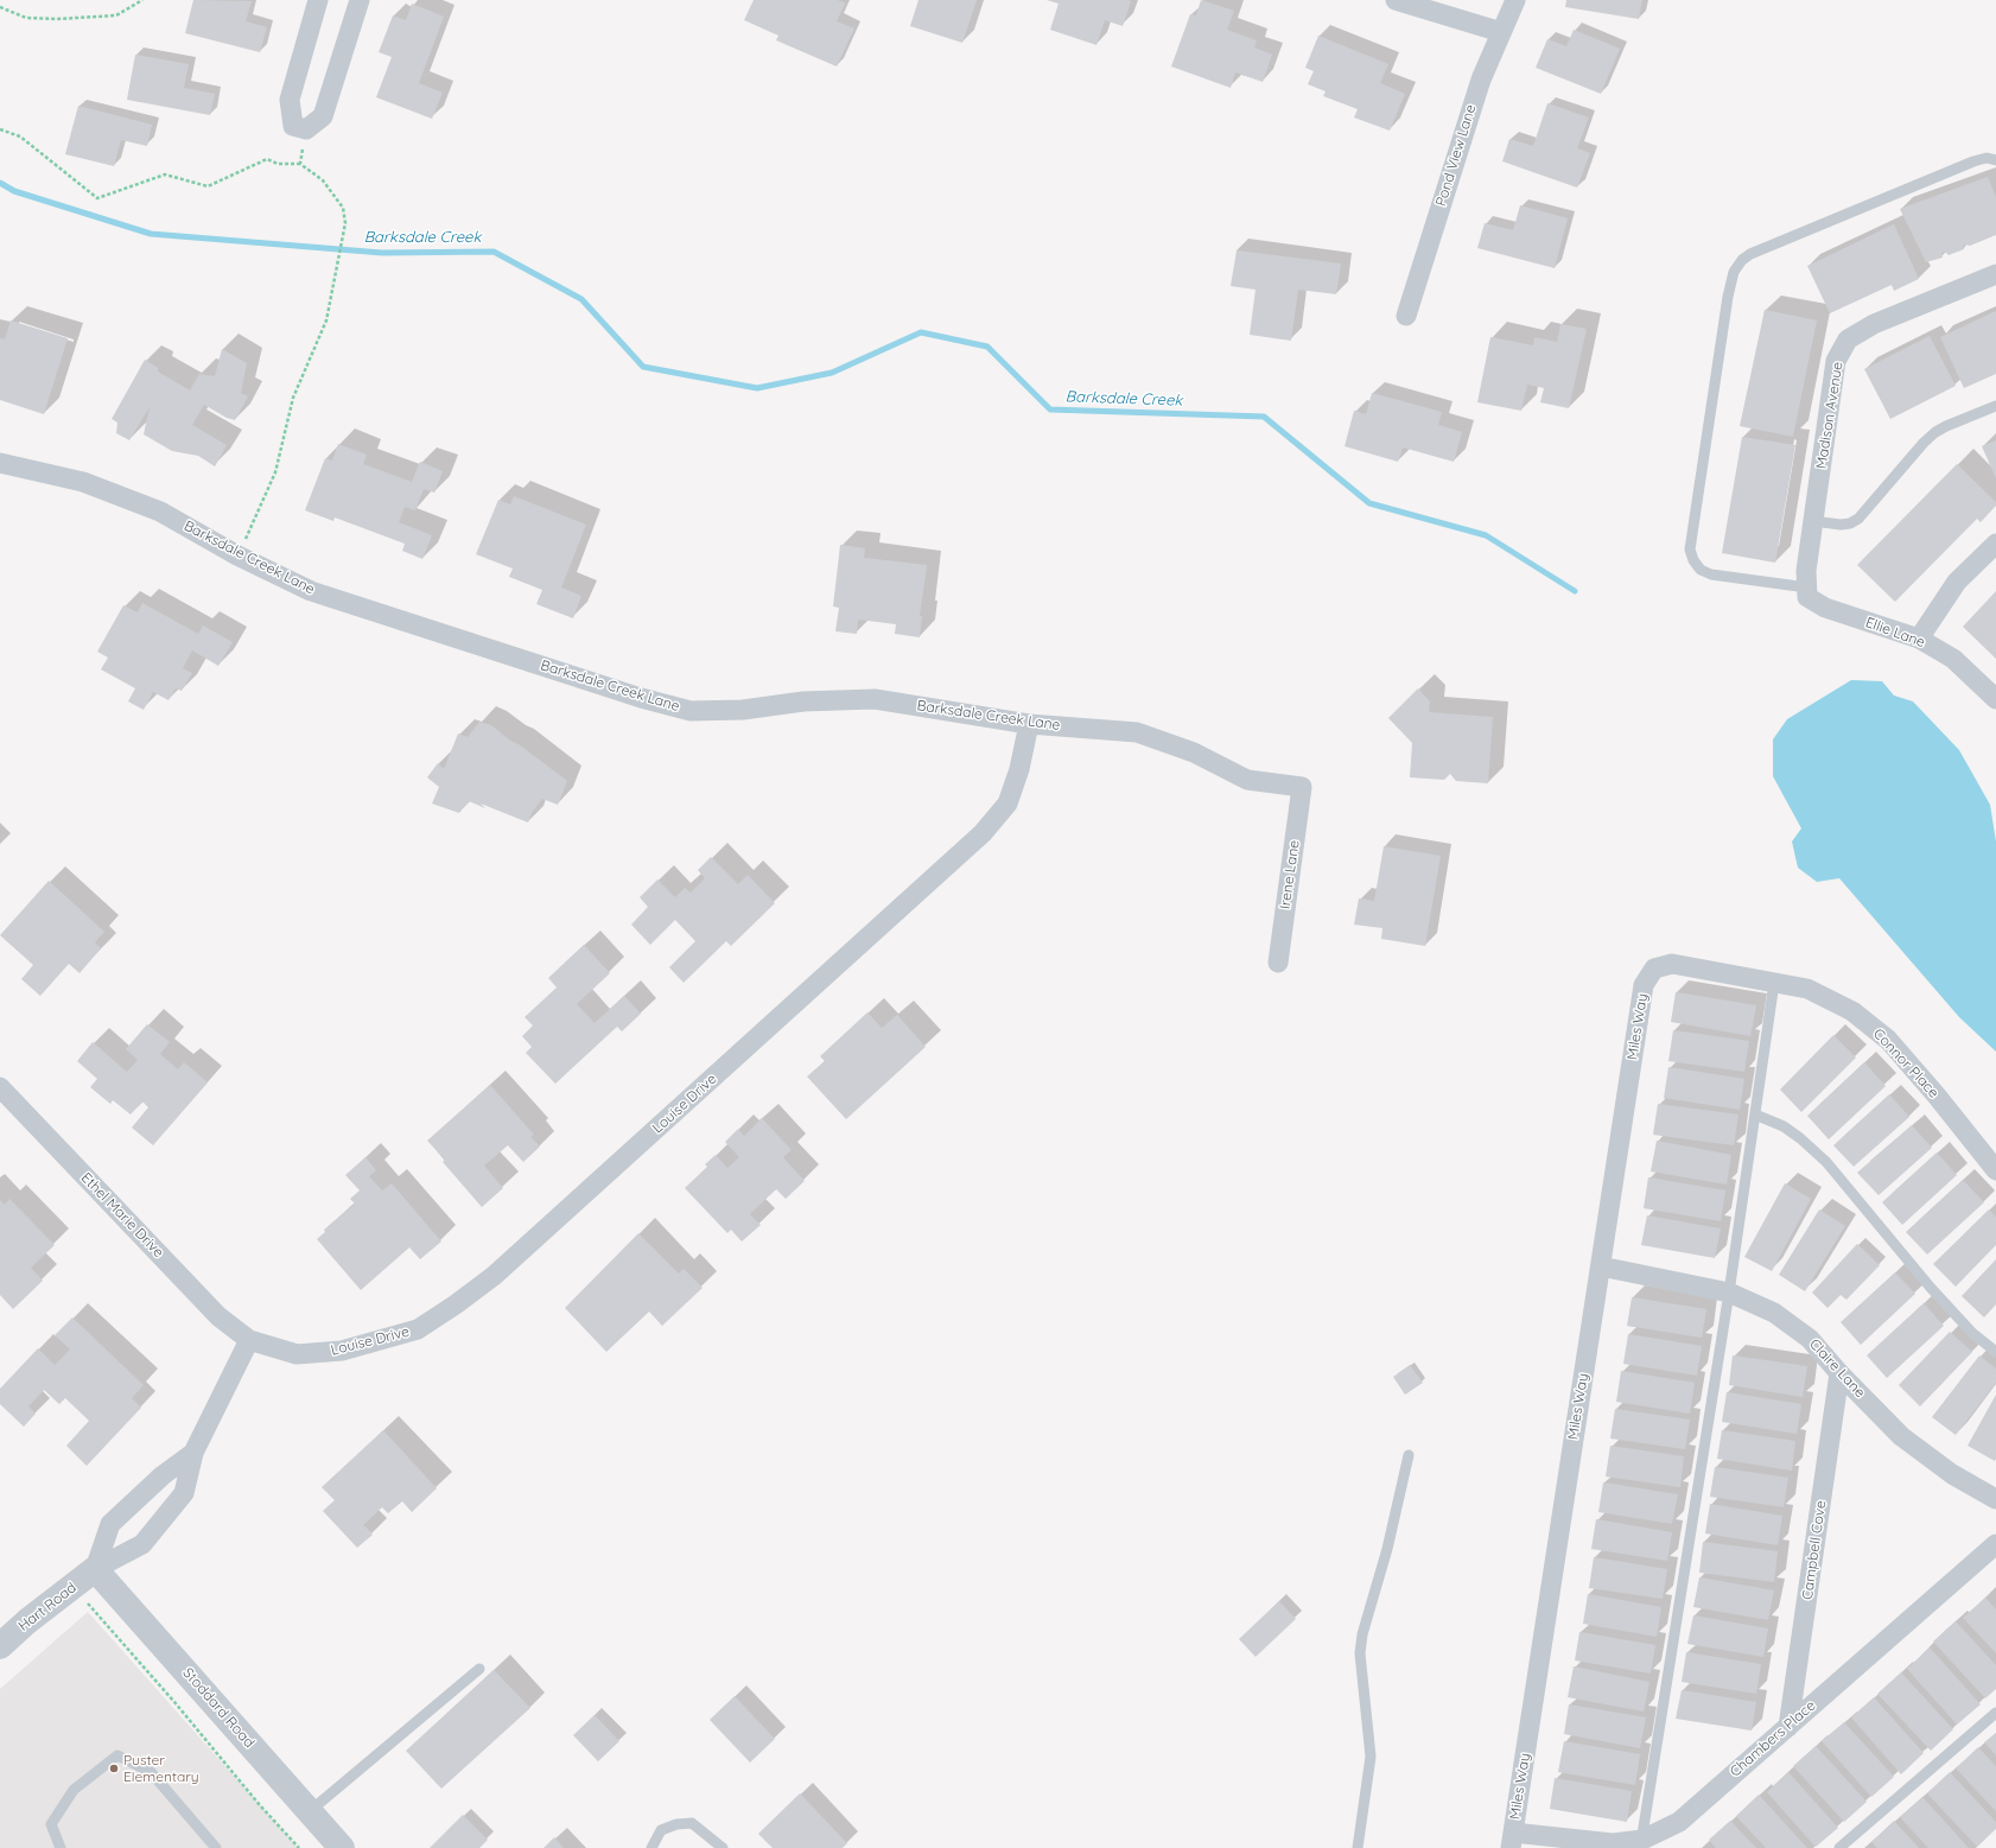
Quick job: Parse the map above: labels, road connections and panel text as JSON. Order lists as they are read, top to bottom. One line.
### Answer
{"streets":{"street":["Pond View Lane","Madison Avenue","Barksdale Creek Lane","Ellie Lane","Irene Lane","Miles Way","Connor Place","Louise Drive","Ethel Marie Drive","Claire Lane","Campbell Cove","Hart Road","Stoddard Road","Chambers Place"]},"crossings":[["Madison Avenue","Ellie Lane"],["Barksdale Creek Lane","Irene Lane"],["Barksdale Creek Lane","Louise Drive"],["Miles Way","Connor Place"],["Miles Way","Claire Lane"],["Miles Way","Chambers Place"],["Louise Drive","Ethel Marie Drive"],["Claire Lane","Campbell Cove"],["Campbell Cove","Chambers Place"],["Hart Road","Stoddard Road"]],"water":["Barksdale Creek"],"places":["Puster Elementary"]}
